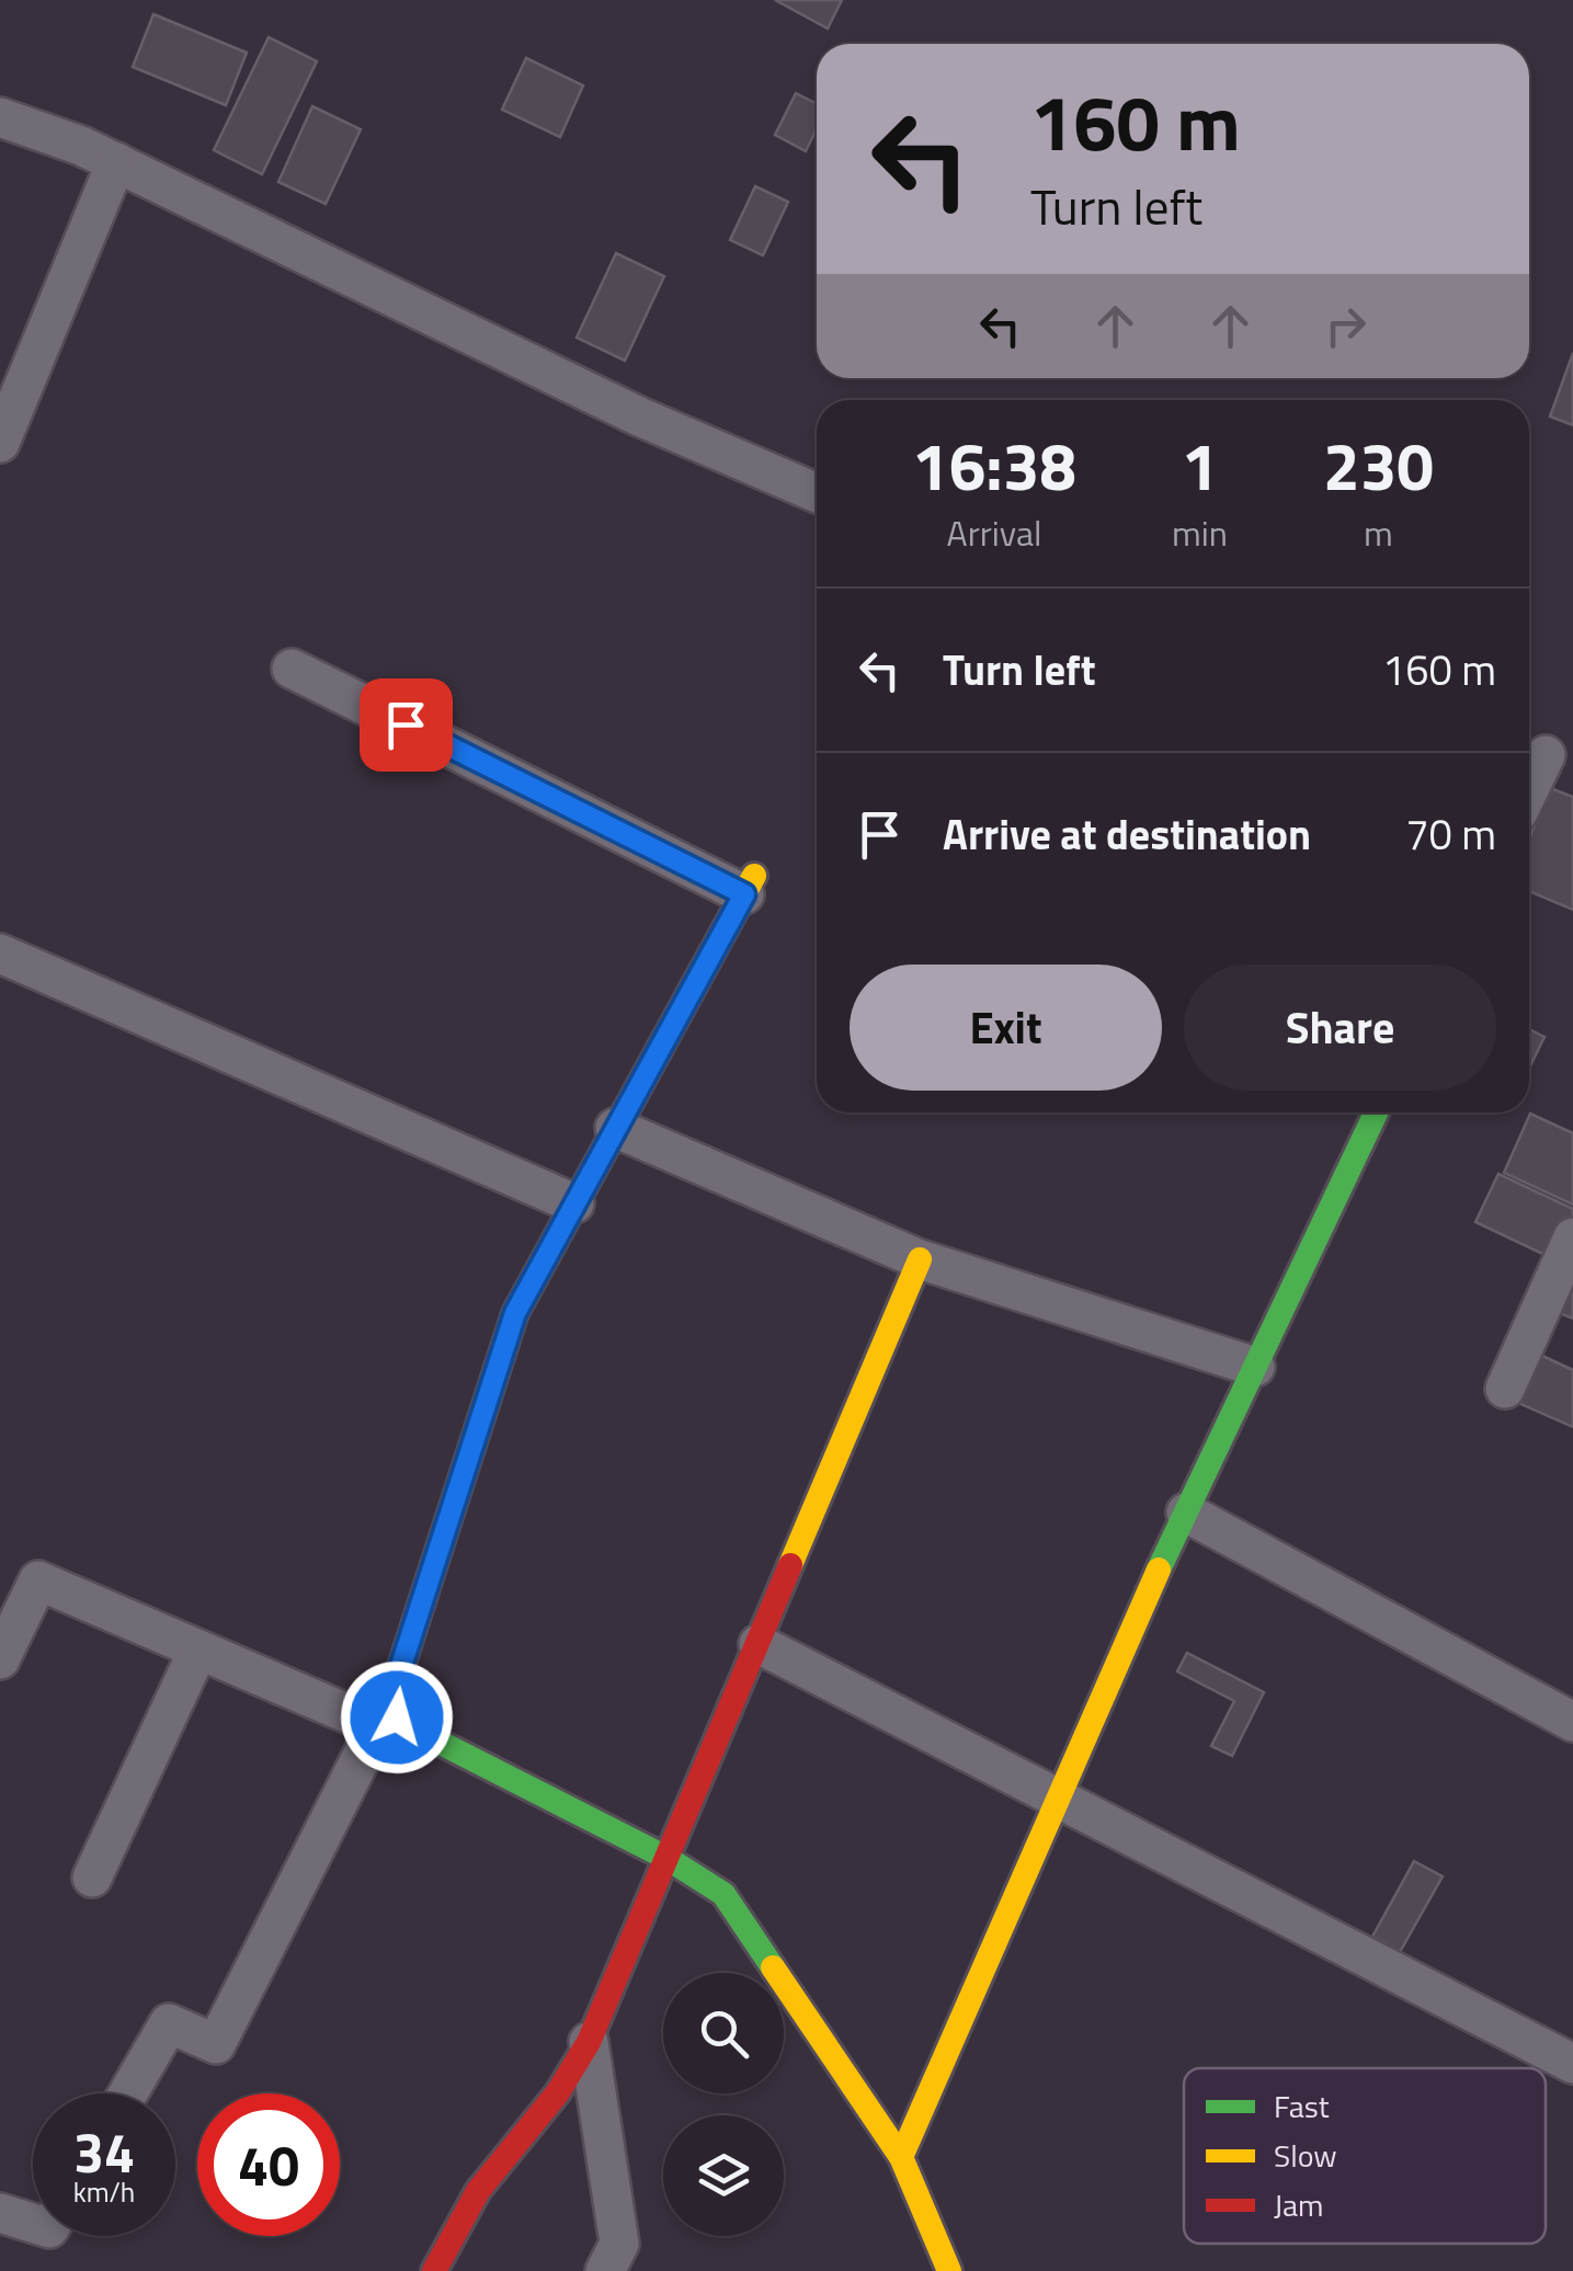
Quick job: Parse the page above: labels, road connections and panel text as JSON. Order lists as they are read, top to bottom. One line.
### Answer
{"legend":["Fast","Slow","Jam"],"page":{"turn":["160 m","Turn left"],"eta":["16:38","Arrival","1","min","230","m"],"list":[{"name":"Turn left","value":"160 m"},{"name":"Arrive at destination","value":"70 m"}],"buttons":["Exit","Share"],"speed":"34 km/h","limit":"40"}}
